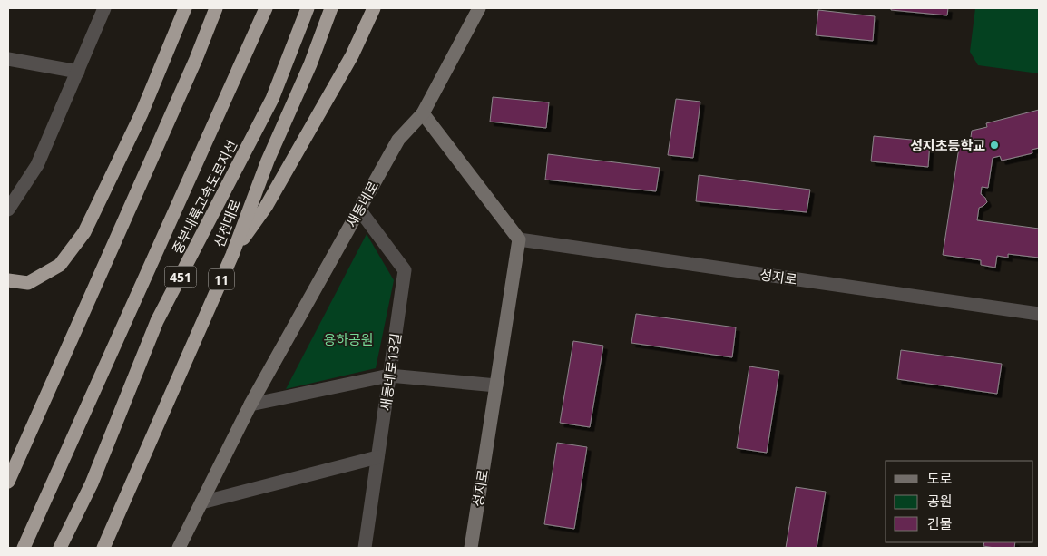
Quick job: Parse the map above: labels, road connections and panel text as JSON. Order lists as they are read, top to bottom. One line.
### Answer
{"streets":{"highway":["중부내륙고속도로지선","신천대로","451","11"],"street":["새동네로","성지로","새동네로13길"]},"crossings":[["새동네로","새동네로13길"]],"parks":["용하공원"],"places":["성지초등학교"],"legend":["도로","공원","건물"]}
